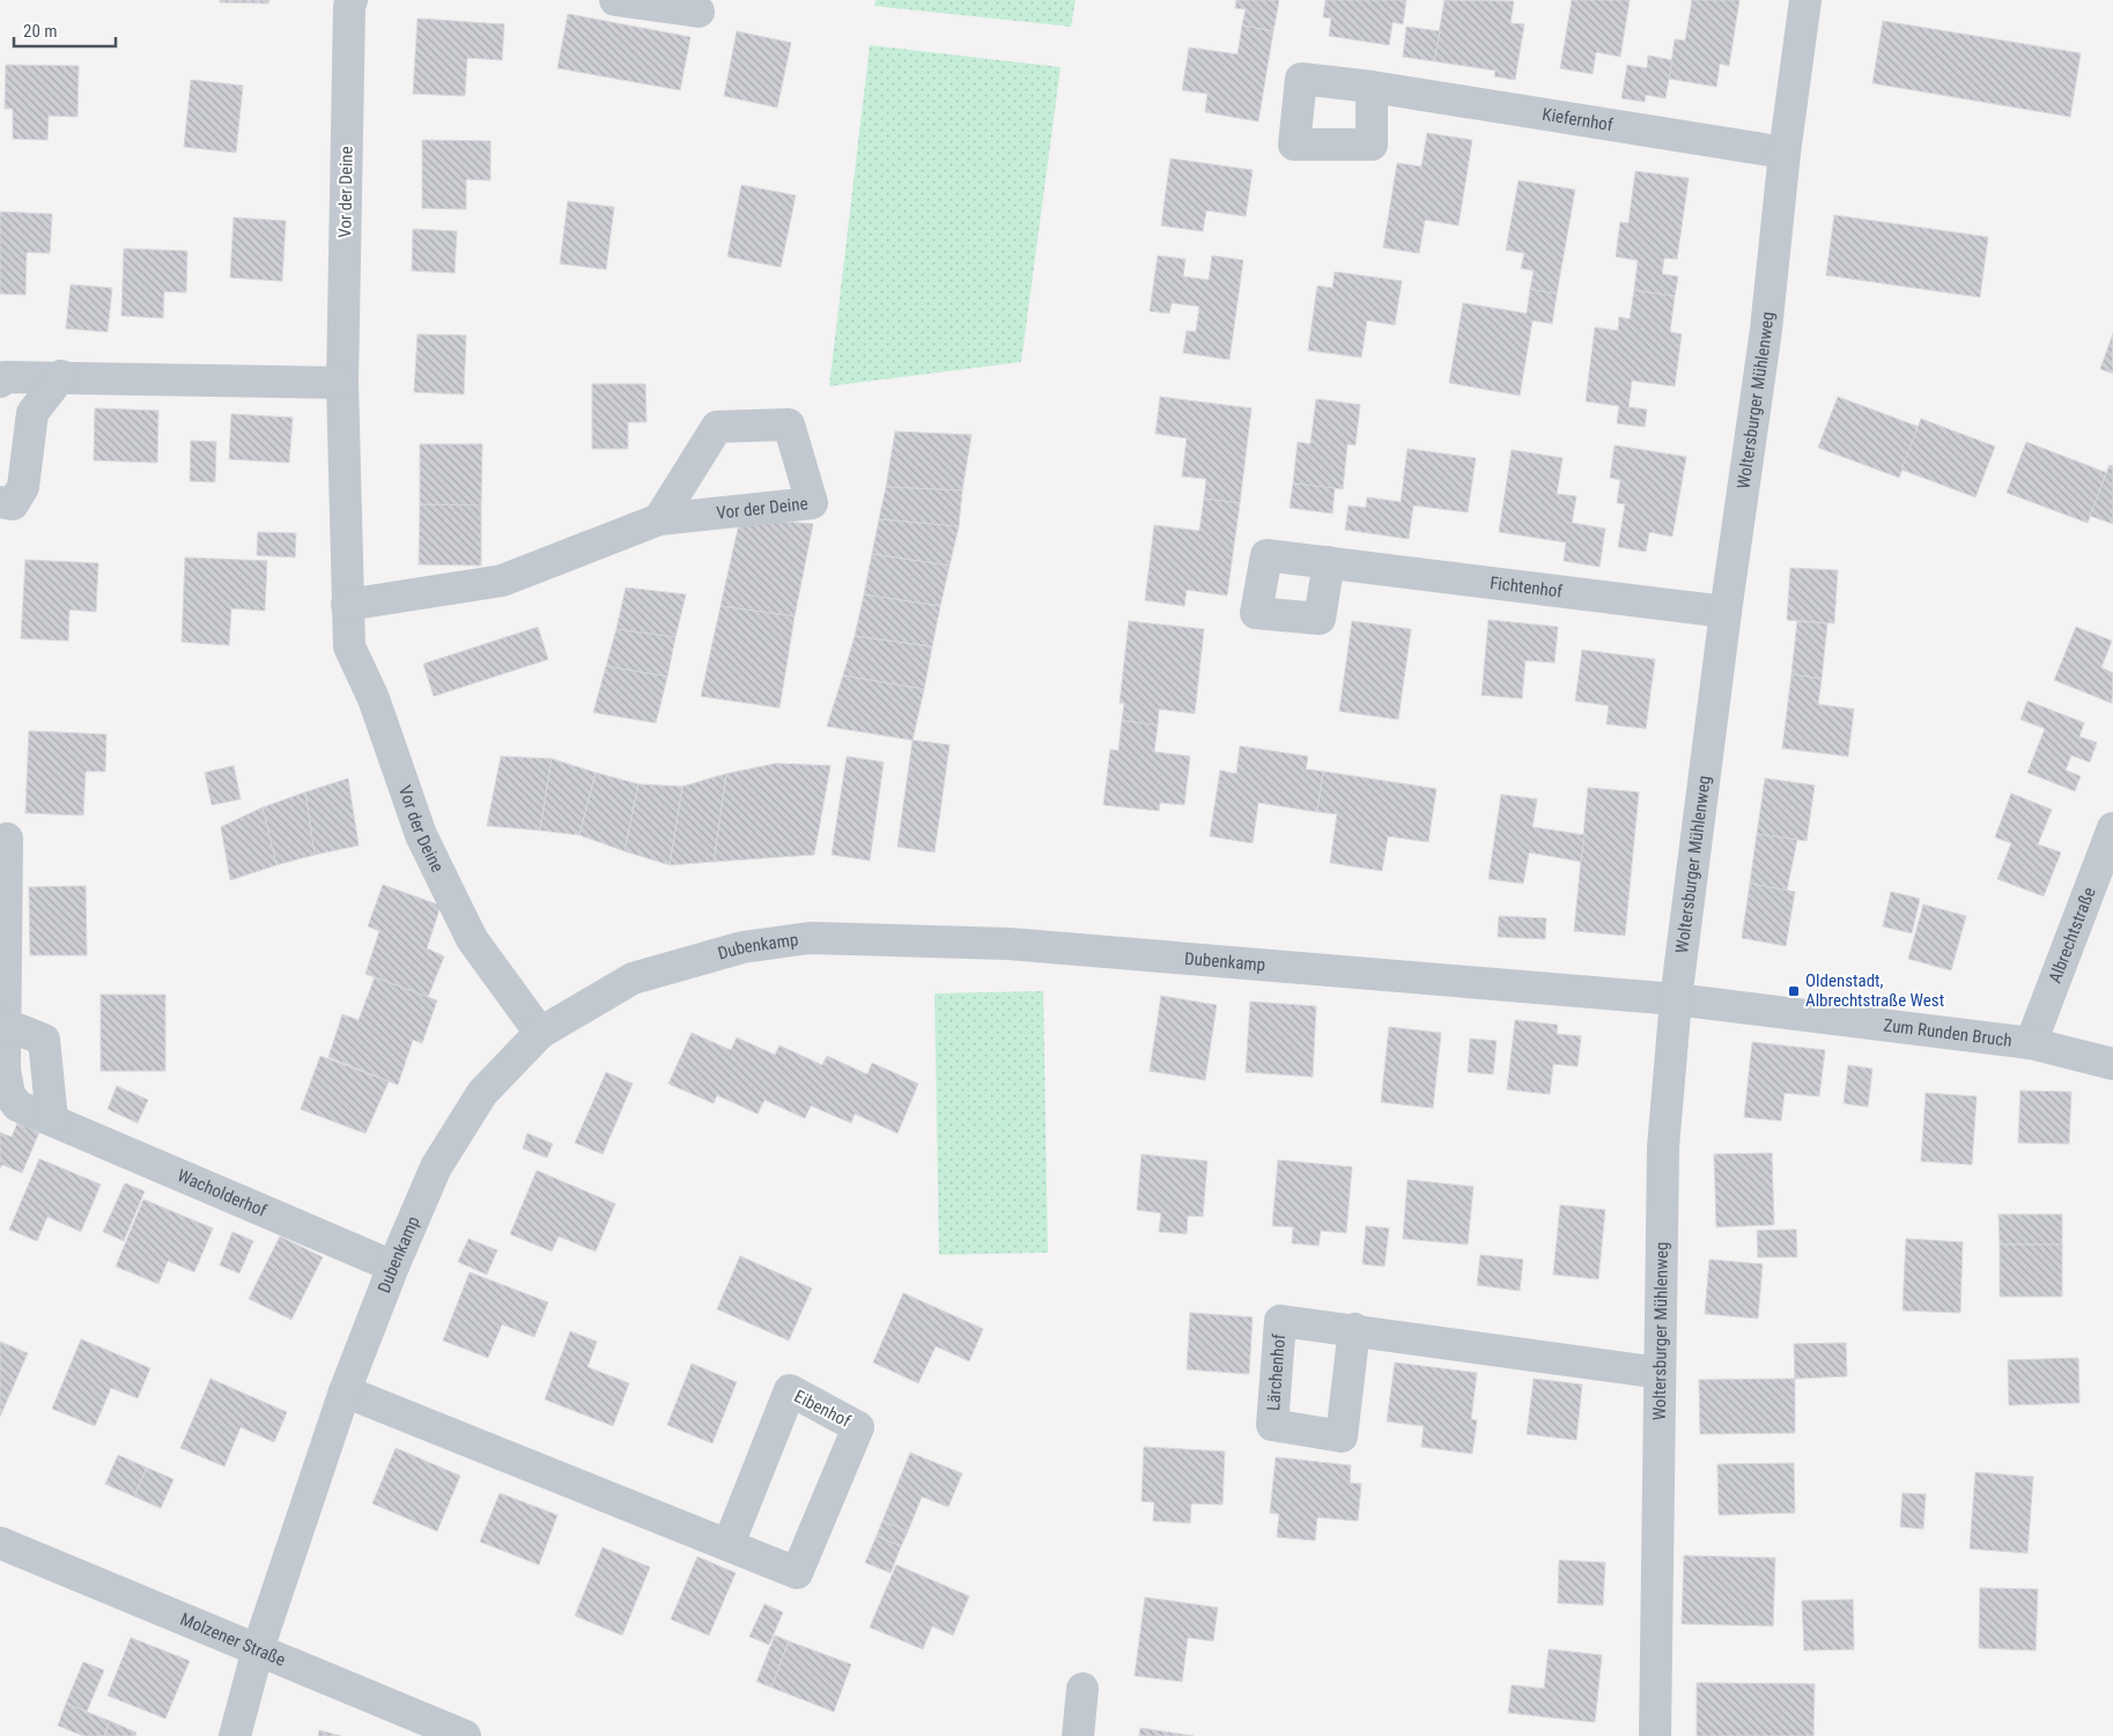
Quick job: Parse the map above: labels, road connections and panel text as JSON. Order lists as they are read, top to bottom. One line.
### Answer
{"streets":{"street":["Kiefernhof","Vor der Deine","Woltersburger Mühlenweg","Fichtenhof","Albrechtstraße","Dubenkamp","Zum Runden Bruch","Wacholderhof","Eibenhof","Molzener Straße"]},"crossings":[["Kiefernhof","Woltersburger Mühlenweg"],["Vor der Deine","Dubenkamp"],["Woltersburger Mühlenweg","Fichtenhof"],["Woltersburger Mühlenweg","Dubenkamp"],["Woltersburger Mühlenweg","Zum Runden Bruch"],["Albrechtstraße","Zum Runden Bruch"],["Dubenkamp","Zum Runden Bruch"],["Dubenkamp","Wacholderhof"],["Dubenkamp","Eibenhof"],["Dubenkamp","Molzener Straße"]],"places":{"transit":["Oldenstadt, Albrechtstraße West"]},"scale_bar":"20 m"}
